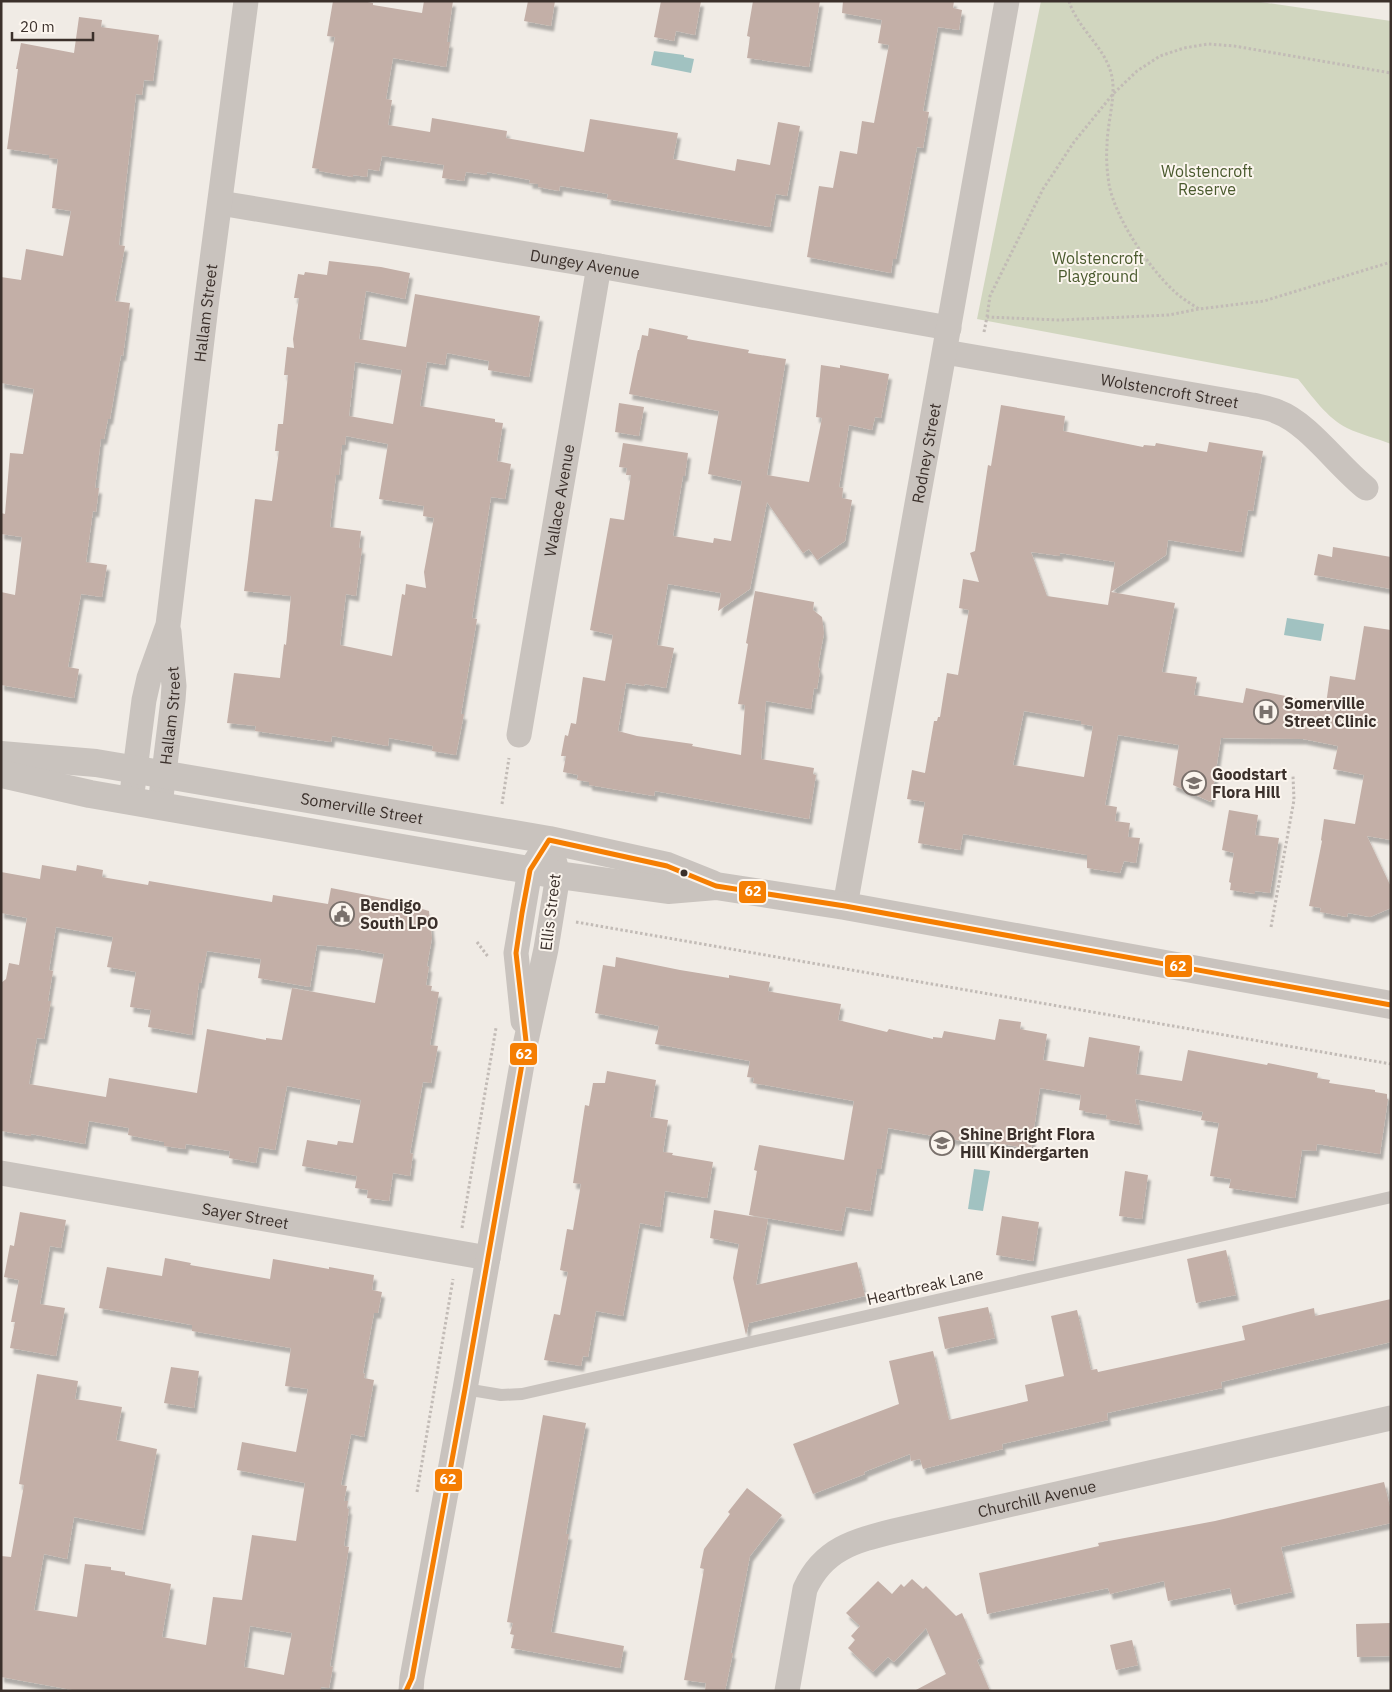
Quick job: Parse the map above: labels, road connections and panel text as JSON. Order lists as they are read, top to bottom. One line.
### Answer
{"streets":{"street":["Dungey Avenue","Hallam Street","Wolstencroft Street","Rodney Street","Wallace Avenue","Somerville Street","Ellis Street","Sayer Street","Churchill Avenue"],"lane":["Heartbreak Lane"]},"crossings":[["Dungey Avenue","Hallam Street"],["Dungey Avenue","Rodney Street"],["Dungey Avenue","Wallace Avenue"],["Hallam Street","Somerville Street"],["Wolstencroft Street","Rodney Street"],["Rodney Street","Somerville Street"],["Somerville Street","Ellis Street"],["Ellis Street","Sayer Street"],["Ellis Street","Heartbreak Lane"]],"parks":["Wolstencroft Reserve","Wolstencroft Playground"],"places":{"hospital":["Somerville Street Clinic"],"school or university":["Goodstart Flora Hill","Shine Bright Flora Hill Kindergarten"],"public building":["Bendigo South LPO"]},"lines":["transit line 62"],"scale_bar":"20 m"}
